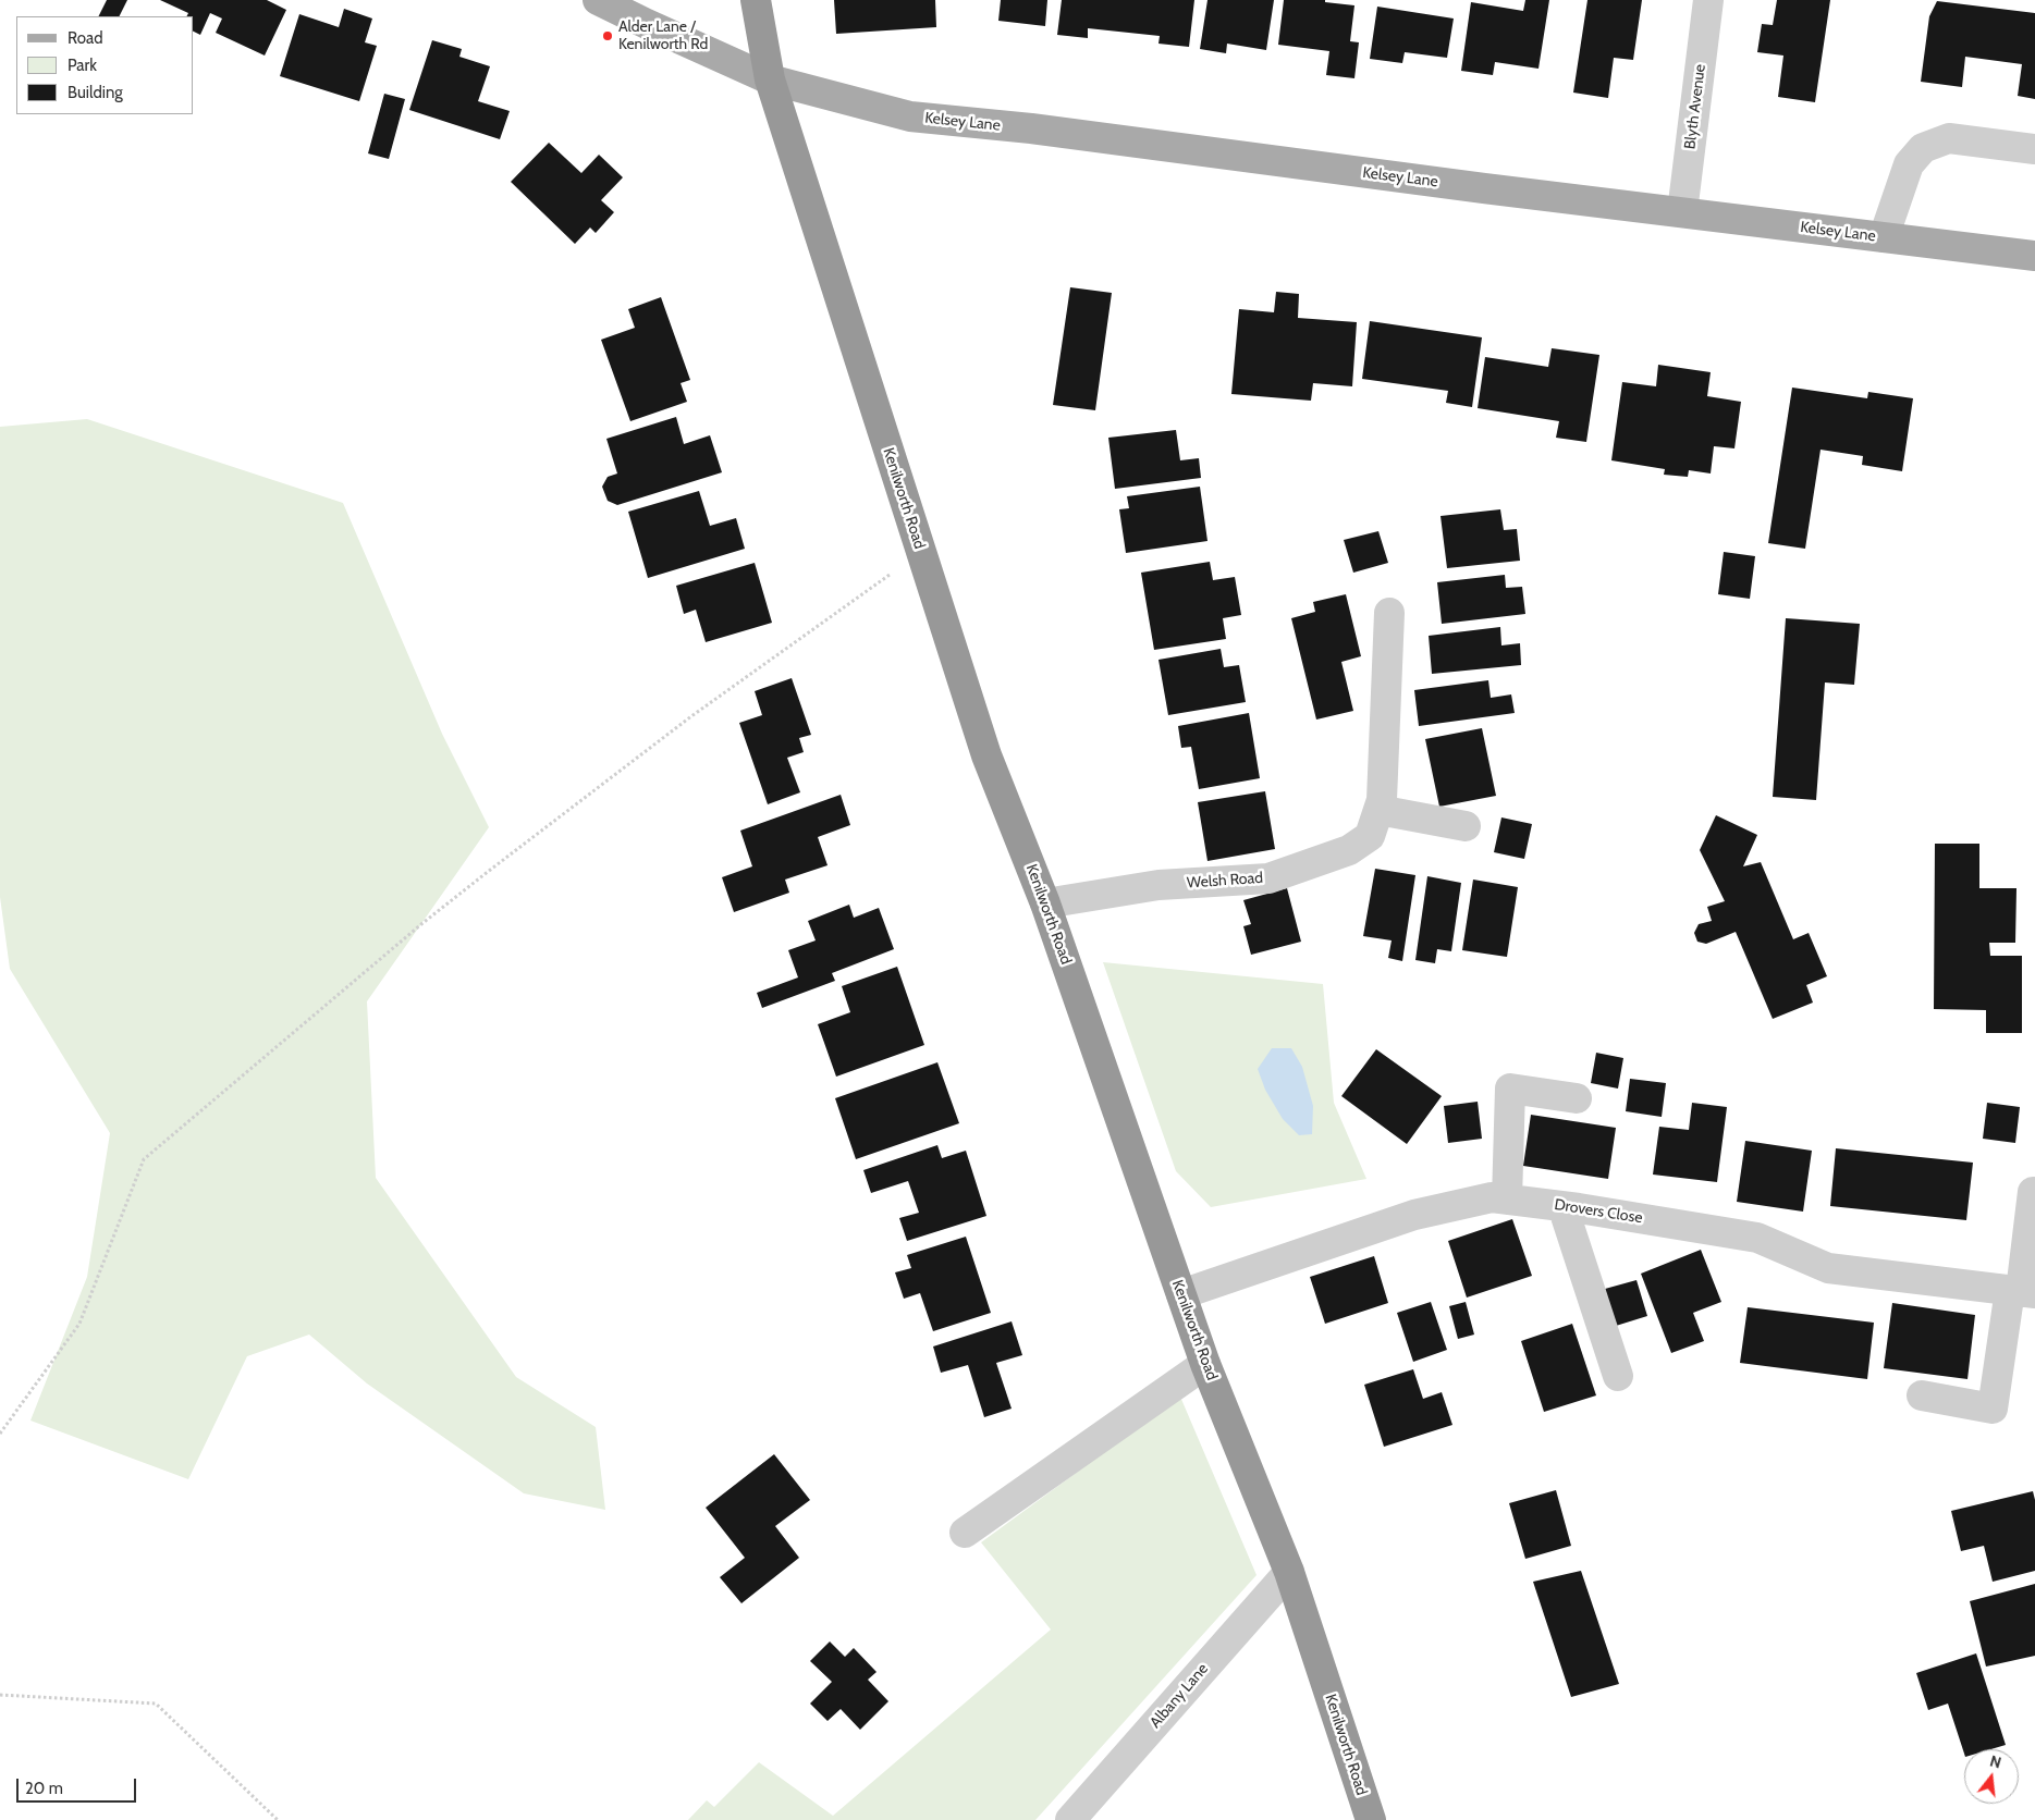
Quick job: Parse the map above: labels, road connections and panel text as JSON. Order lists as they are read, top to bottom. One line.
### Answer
{"streets":{"highway":["Kenilworth Road"],"main road":["Kelsey Lane"],"street":["Blyth Avenue","Welsh Road","Drovers Close","Albany Lane"]},"crossings":[["Blyth Avenue","Kelsey Lane"],["Kelsey Lane","Kenilworth Road"],["Kenilworth Road","Welsh Road"],["Kenilworth Road","Drovers Close"],["Kenilworth Road","Albany Lane"]],"places":["Alder Lane / Kenilworth Rd"],"legend":["Road","Park","Building"],"scale_bar":"20 m","north":"top"}
